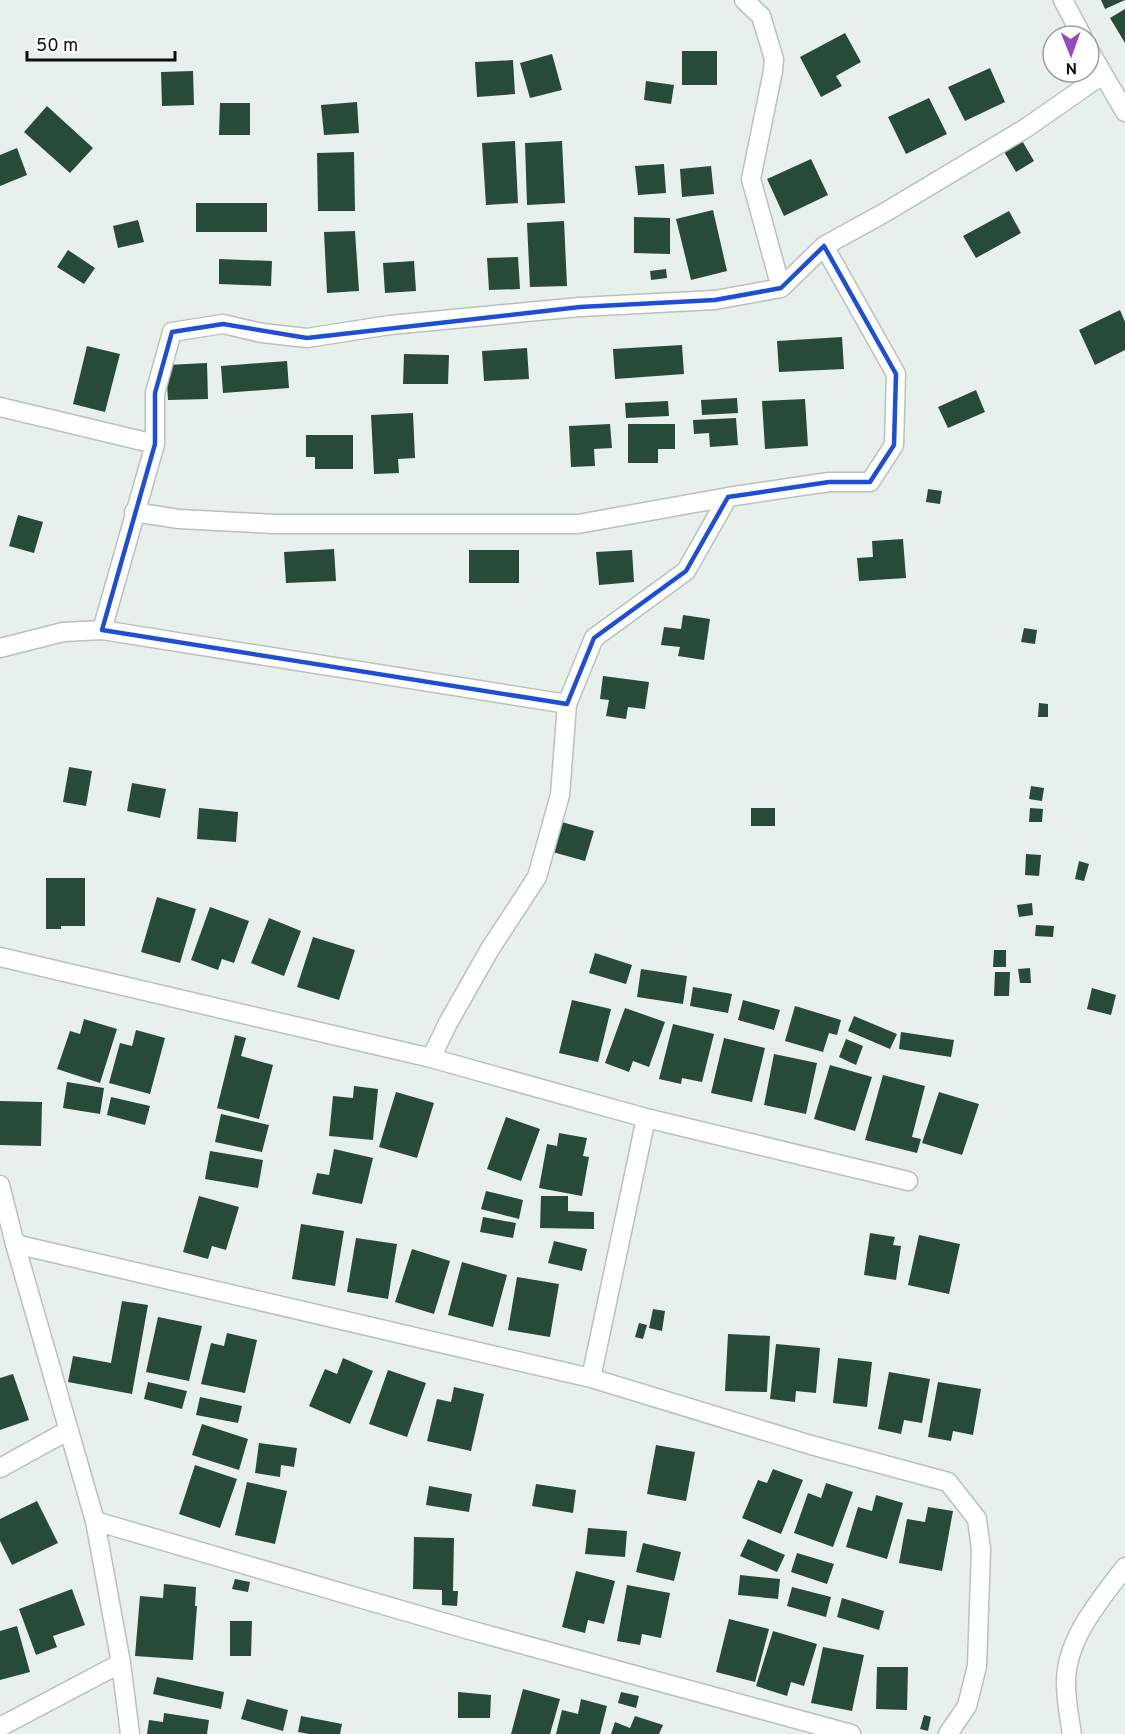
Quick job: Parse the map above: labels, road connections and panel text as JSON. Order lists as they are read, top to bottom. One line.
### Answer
{"scale_bar":"50 m","north":"bottom"}
